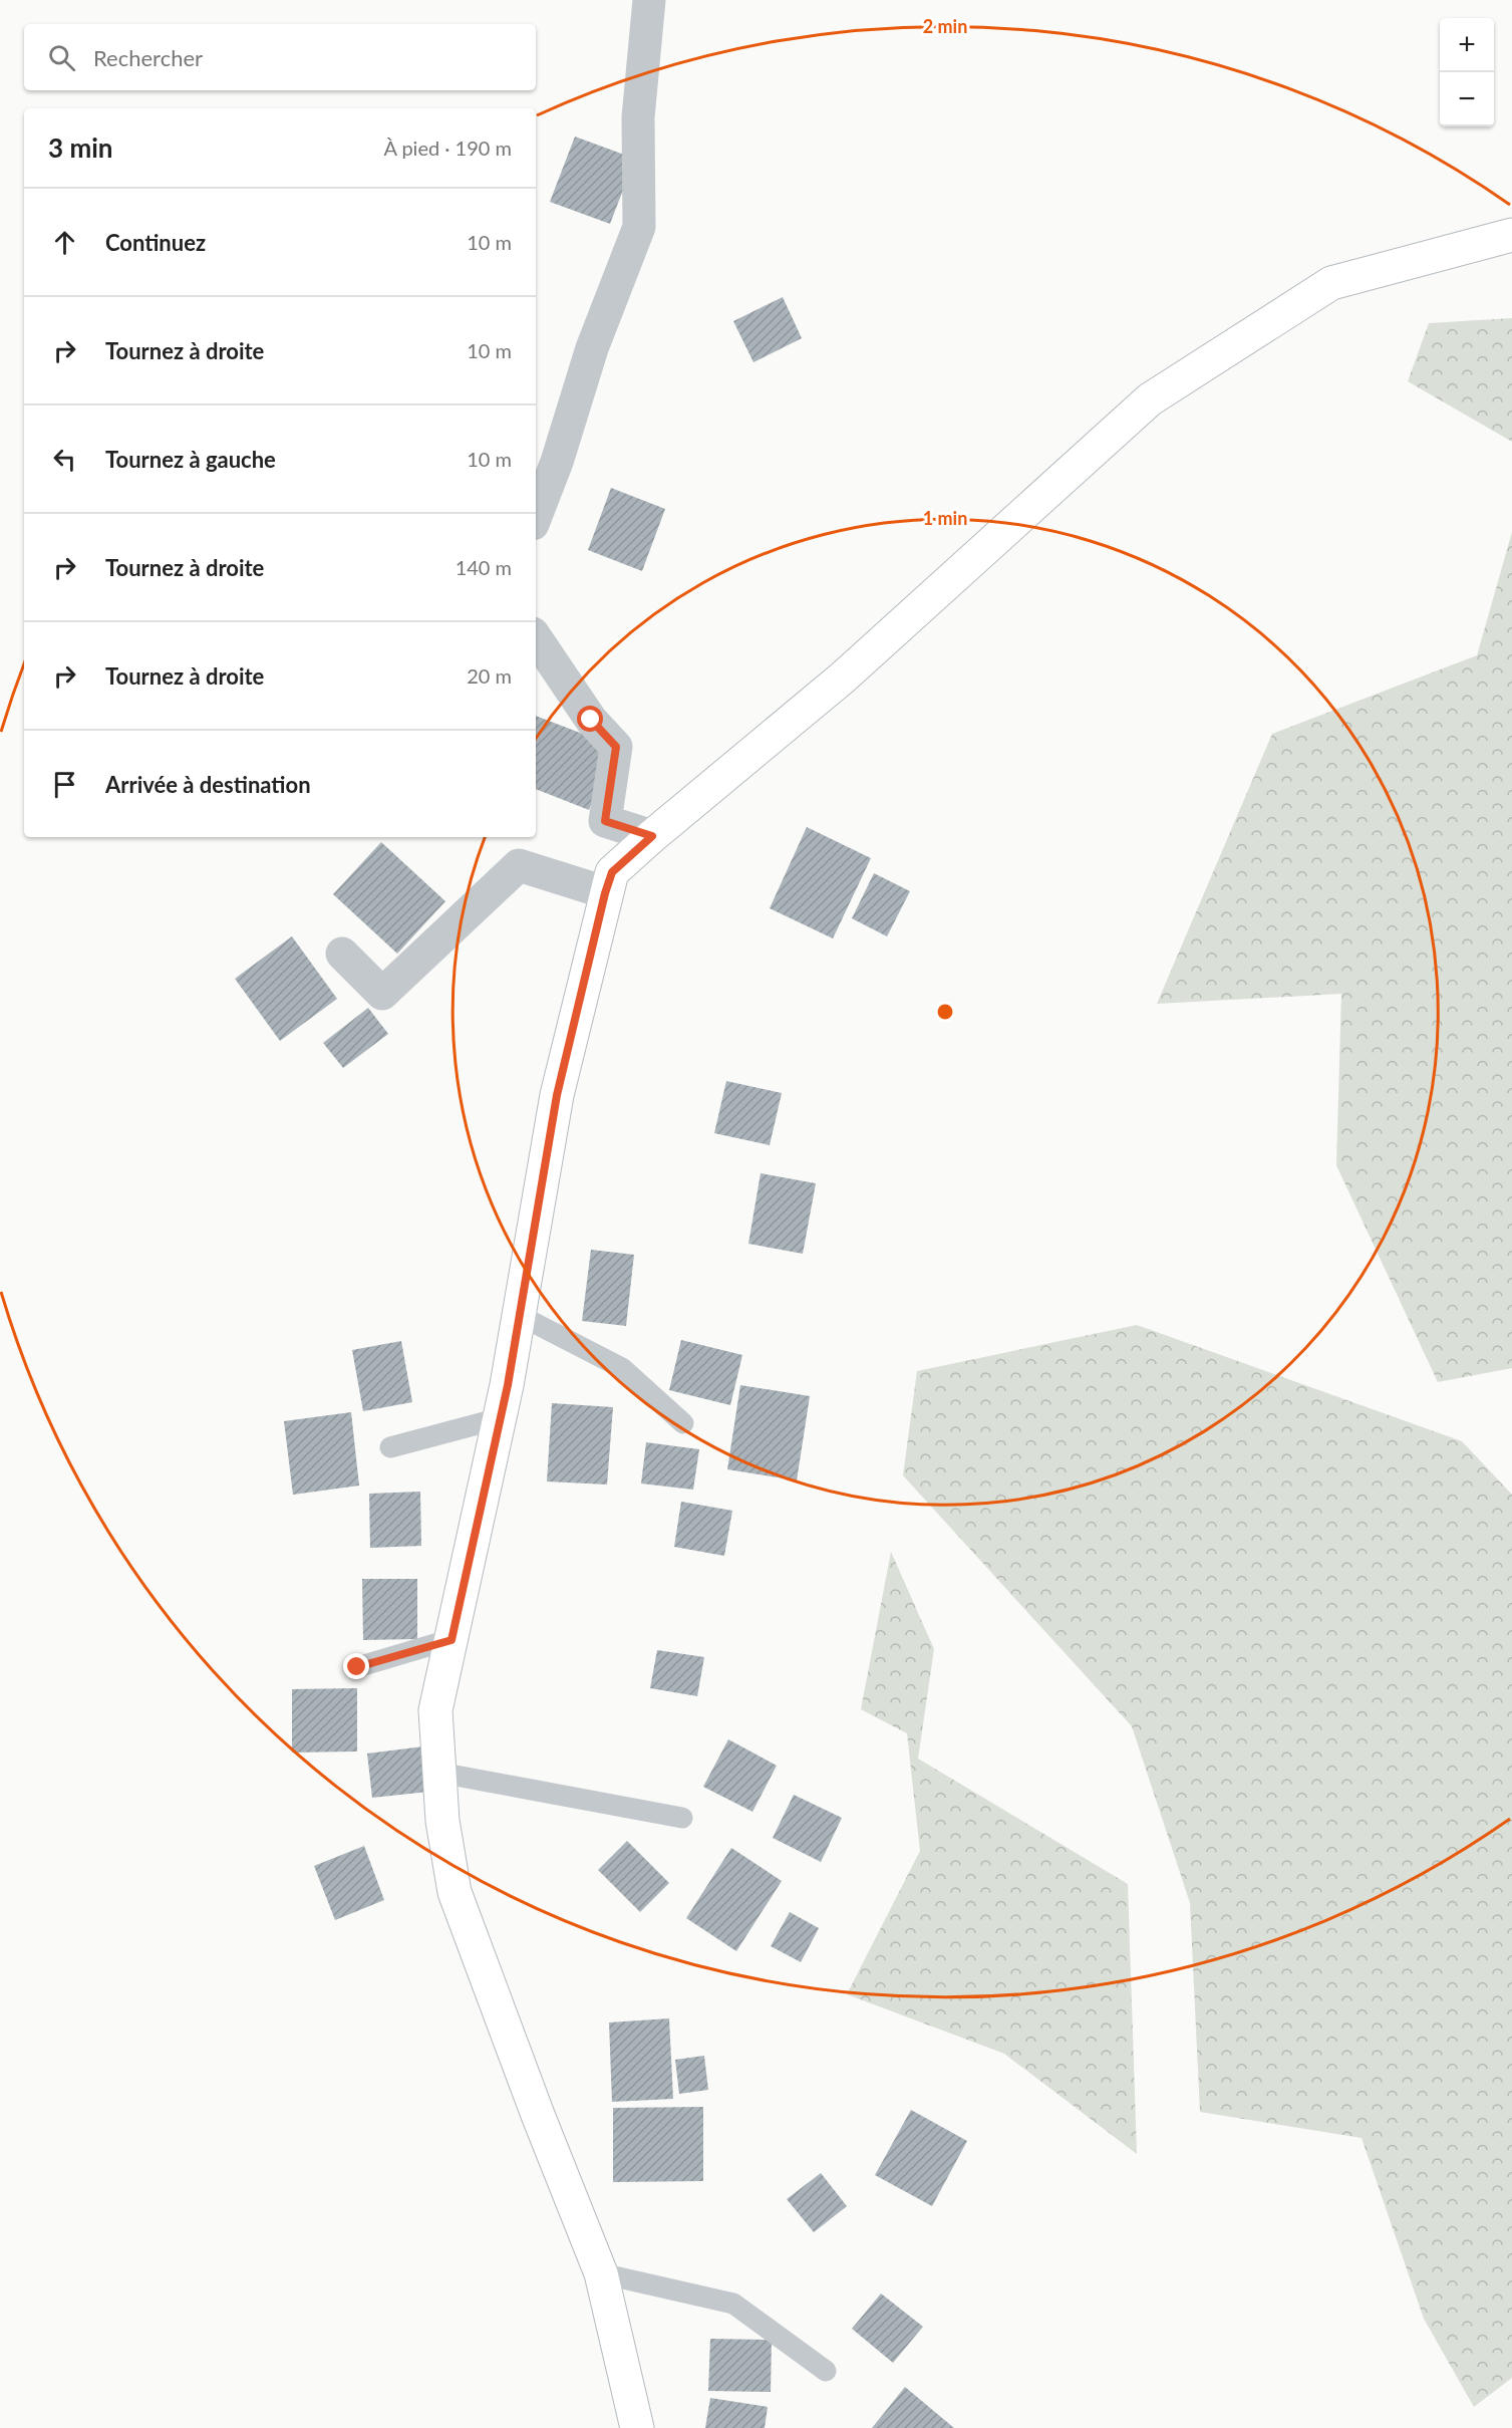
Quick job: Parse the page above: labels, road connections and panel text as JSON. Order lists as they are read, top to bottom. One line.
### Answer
{"page":{"map_buttons":["+","−"],"search":"Rechercher","heading":["3 min","À pied · 190 m"],"list":[["Continuez","10 m"],["Tournez à droite","10 m"],["Tournez à gauche","10 m"],["Tournez à droite","140 m"],["Tournez à droite","20 m"],"Arrivée à destination"]},"rings":["2 min","1 min"]}
